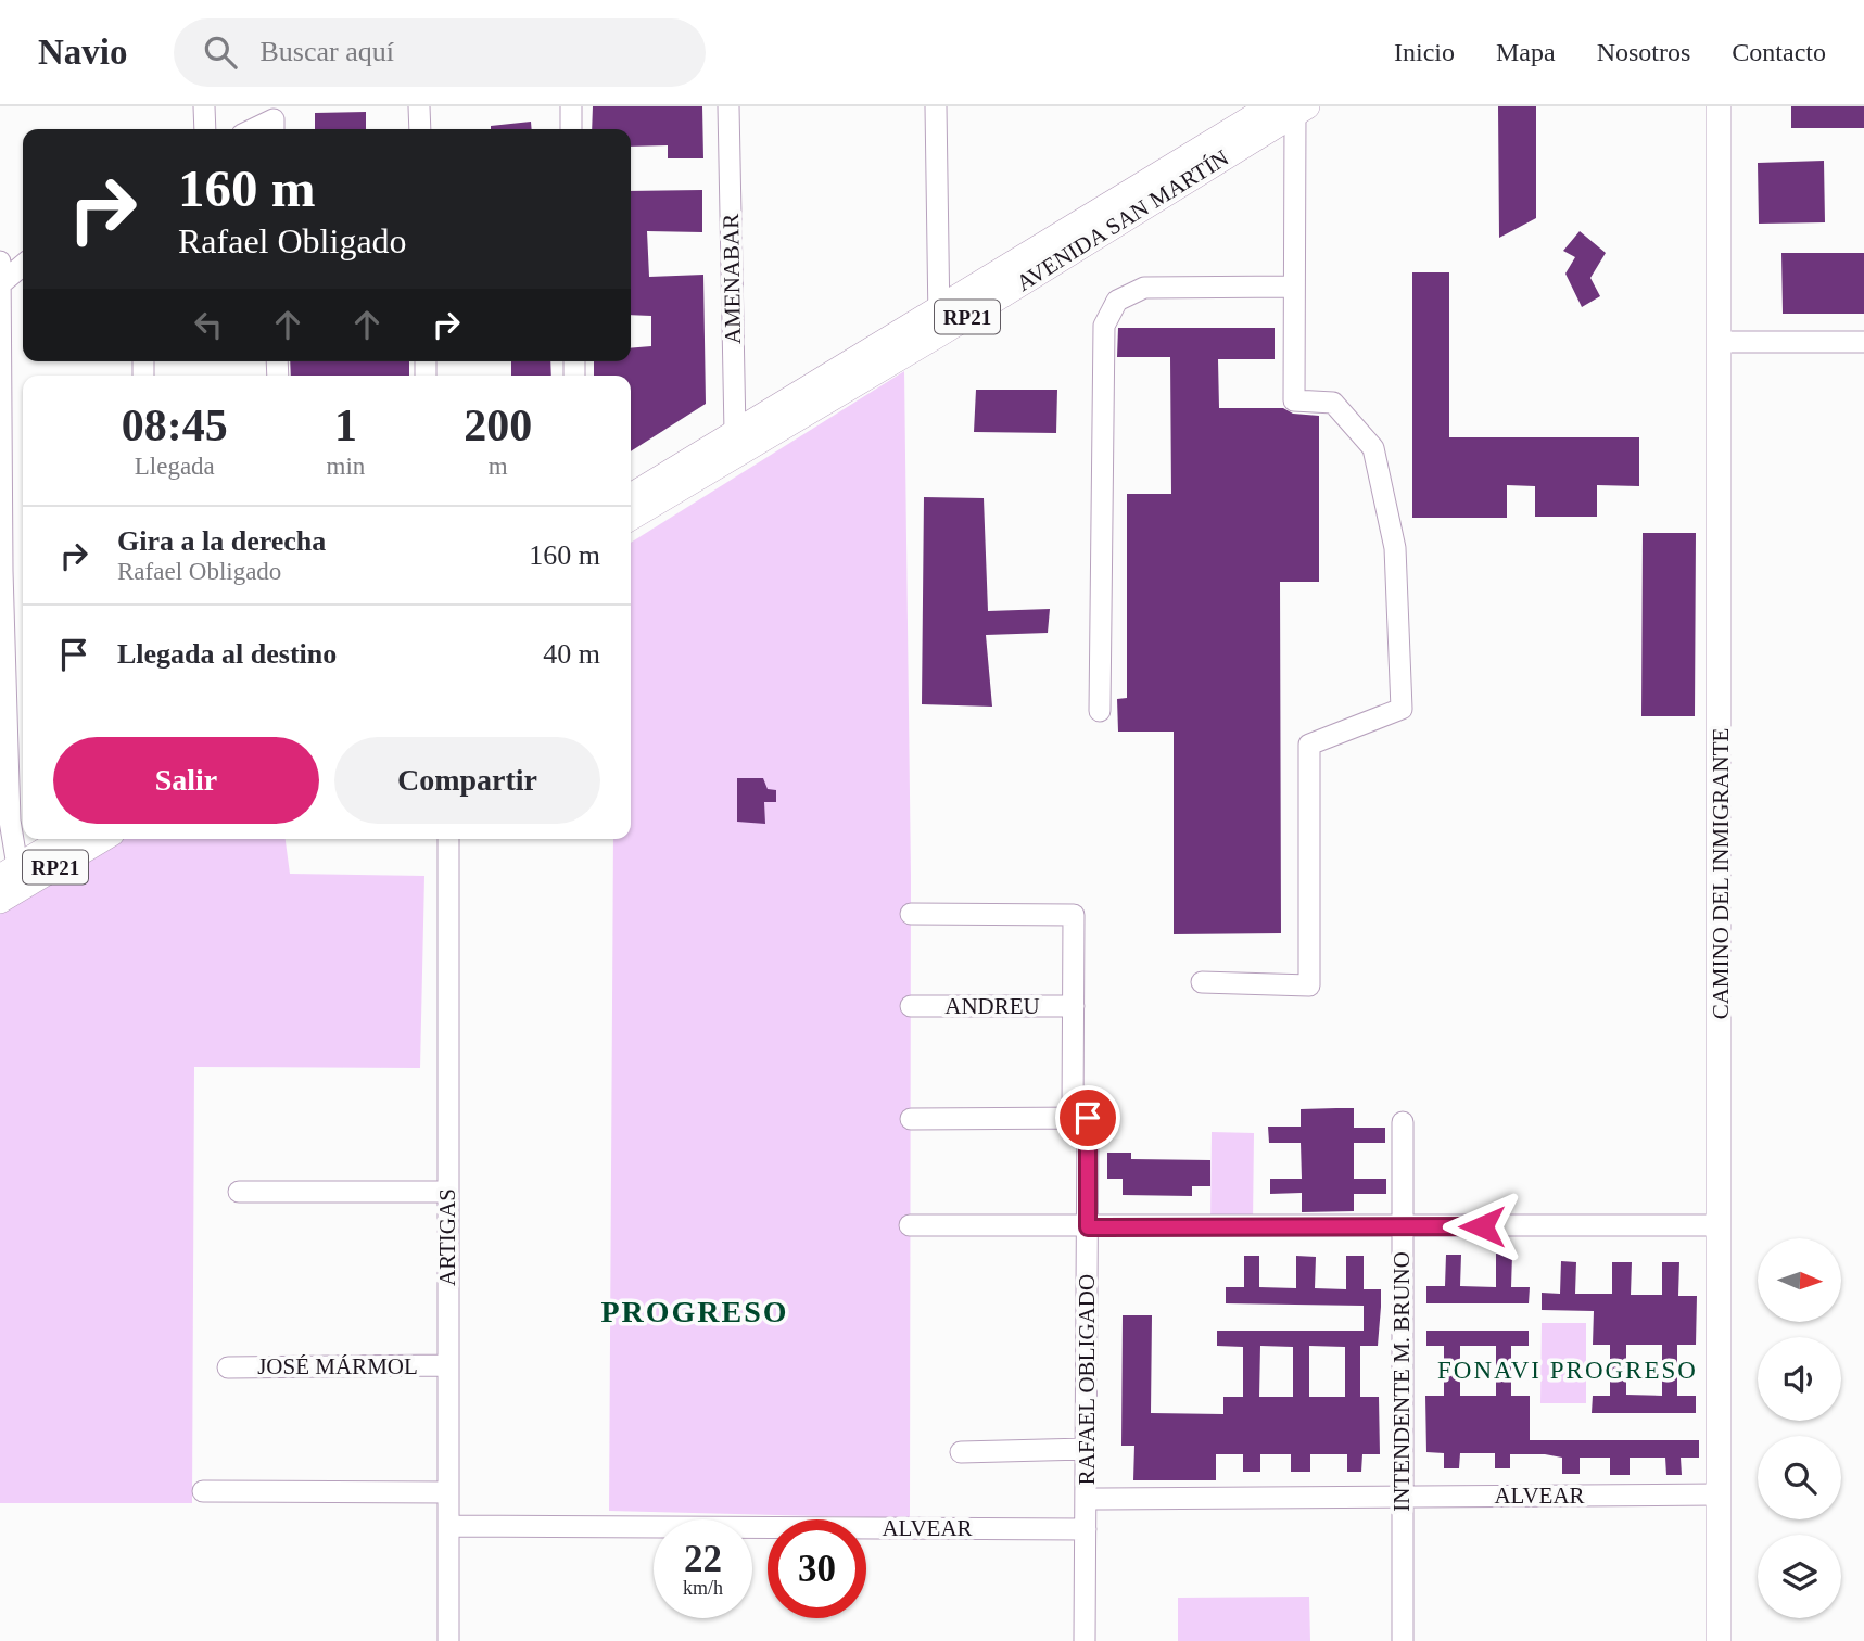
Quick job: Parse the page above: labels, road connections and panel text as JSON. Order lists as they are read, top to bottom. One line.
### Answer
{"streets":{"main road":["AVENIDA SAN MARTÍN","RP21","CAMINO DEL INMIGRANTE"],"street":["AMENABAR","ANDREU","ARTIGAS","JOSÉ MÁRMOL","RAFAEL OBLIGADO","INTENDENTE M. BRUNO","ALVEAR"]},"crossings":[["AVENIDA SAN MARTÍN","AMENABAR"],["CAMINO DEL INMIGRANTE","ALVEAR"],["ANDREU","RAFAEL OBLIGADO"],["ARTIGAS","JOSÉ MÁRMOL"],["ARTIGAS","ALVEAR"],["RAFAEL OBLIGADO","ALVEAR"],["INTENDENTE M. BRUNO","ALVEAR"]],"districts":["PROGRESO","FONAVI PROGRESO"],"north":"right","page":{"header":"Navio","search":"Buscar aquí","nav":["Inicio","Mapa","Nosotros","Contacto"],"turn":["160 m","Rafael Obligado"],"eta":["08:45","Llegada","1","min","200","m"],"list":[{"name":"Gira a la derecha","note":"Rafael Obligado","value":"160 m"},{"name":"Llegada al destino","value":"40 m"}],"buttons":["Salir","Compartir"],"speed":"22 km/h","limit":"30"}}
